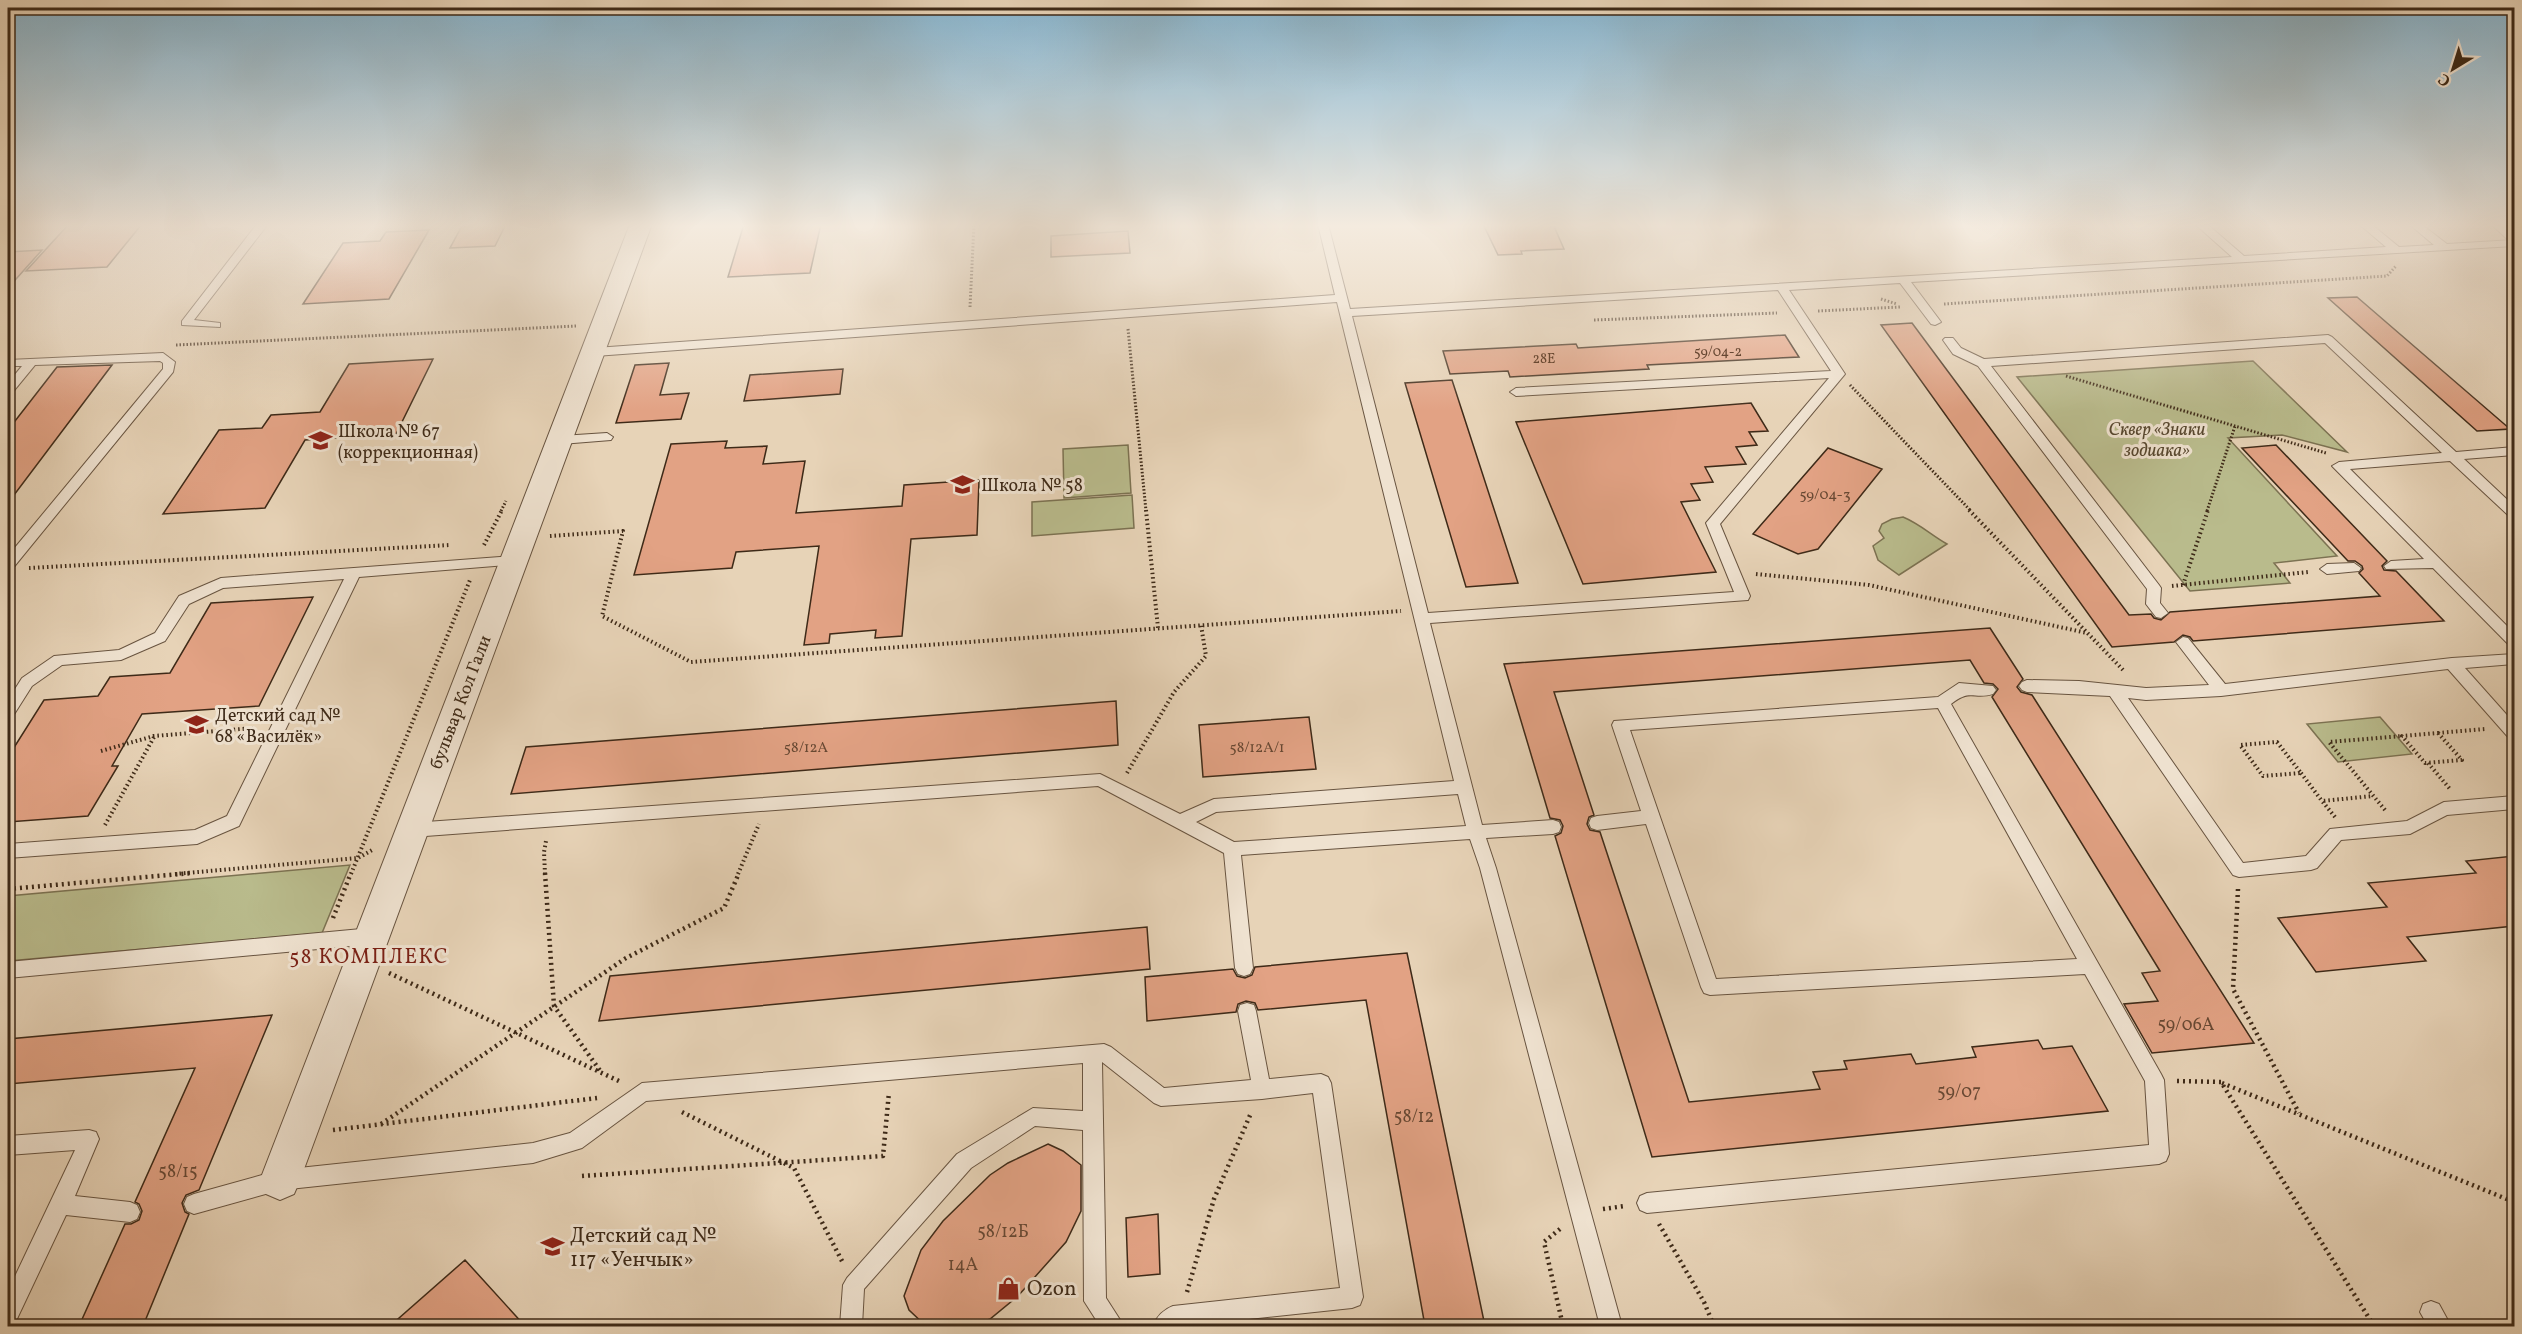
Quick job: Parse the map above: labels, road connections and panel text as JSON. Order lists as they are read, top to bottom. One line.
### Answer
{"streets":{"street":["бульвар Кол Гали"]},"districts":["58 КОМПЛЕКС"],"parks":["Сквер «Знаки зодиака»"],"places":{"school or university":["Школа № 67 (коррекционная)","Школа № 58","Детский сад № 68 «Василёк»","Детский сад № 117 «Уенчык»"],"shop":["Ozon"]},"house_numbers":["59/04-2","28Е","59/04-3","58/12А","58/12А/1","59/06А","59/07","58/12","58/15","58/12Б","14А"],"north":"bottom left"}
